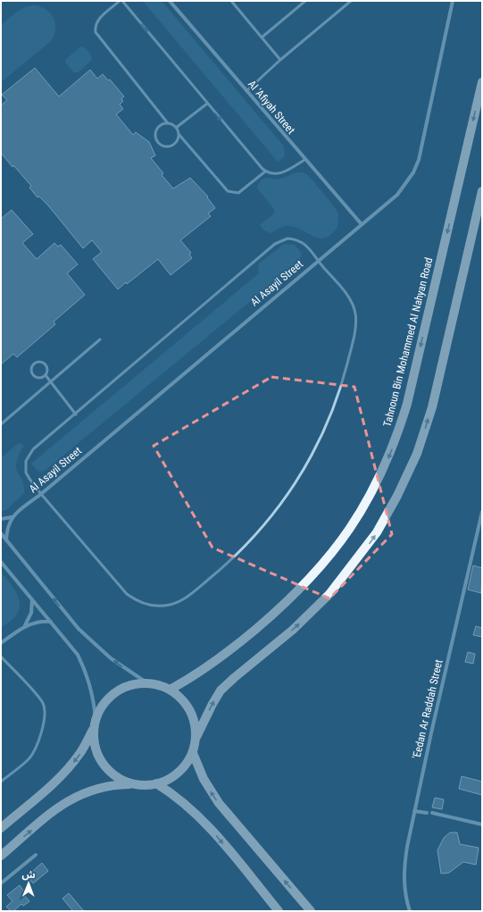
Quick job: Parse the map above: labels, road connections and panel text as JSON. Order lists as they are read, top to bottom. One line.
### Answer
{"streets":{"main road":["Tahnoun Bin Mohammed Al Nahyan Road"],"street":["Al 'Afiyah Street","Al Asayil Street","'Eedan Ar Raddah Street"]},"crossings":[["Al 'Afiyah Street","Al Asayil Street"]],"north":"top"}
